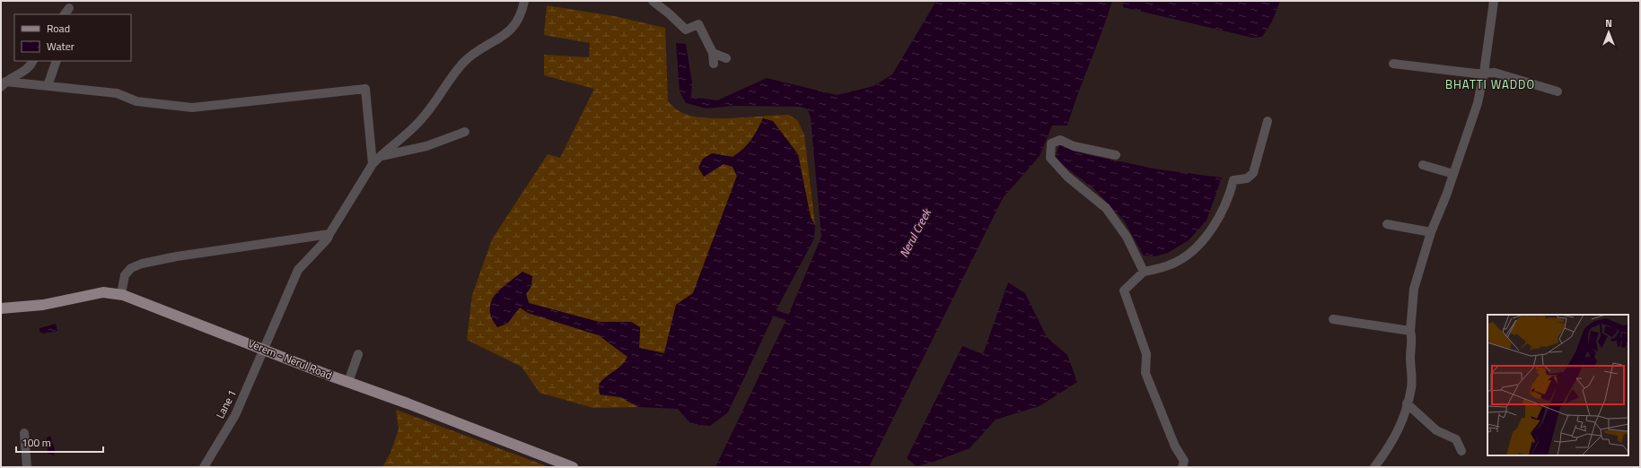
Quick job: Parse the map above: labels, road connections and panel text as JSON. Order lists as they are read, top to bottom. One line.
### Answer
{"streets":{"main road":["Verem - Nerul Road"],"street":["Lane 1"]},"crossings":[["Verem - Nerul Road","Lane 1"]],"districts":["BHATTI WADDO"],"water":["Nerul Creek"],"legend":["Road","Water"],"scale_bar":"100 m","north":"top"}
